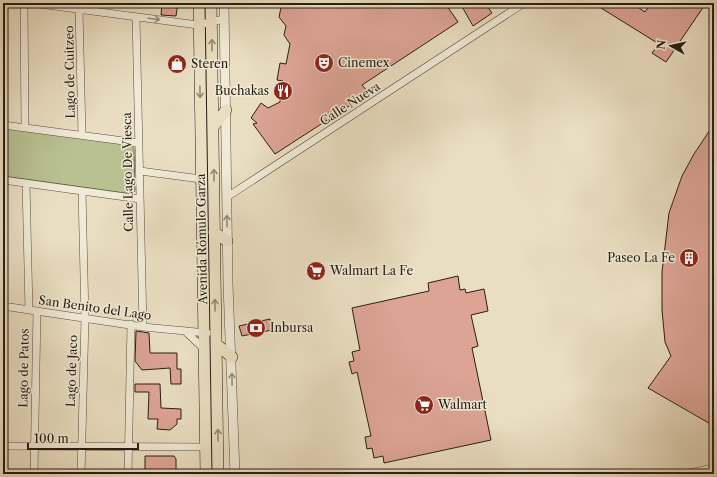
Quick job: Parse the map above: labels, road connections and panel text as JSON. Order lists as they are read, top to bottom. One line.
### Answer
{"streets":{"main road":["Avenida Rómulo Garza"],"street":["Lago de Cuitzeo","Calle Nueva","Calle Lago De Viesca","San Benito del Lago","Lago de Patos","Lago de Jaco"]},"crossings":[["Calle Lago De Viesca","San Benito del Lago"],["Avenida Rómulo Garza","San Benito del Lago"],["San Benito del Lago","Lago de Patos"],["San Benito del Lago","Lago de Jaco"]],"places":{"theatre":["Cinemex"],"shop":["Steren"],"restaurant":["Buchakas"],"building":["Paseo La Fe"],"supermarket":["Walmart La Fe","Walmart"],"bank":["Inbursa"]},"scale_bar":"100 m","north":"left"}
